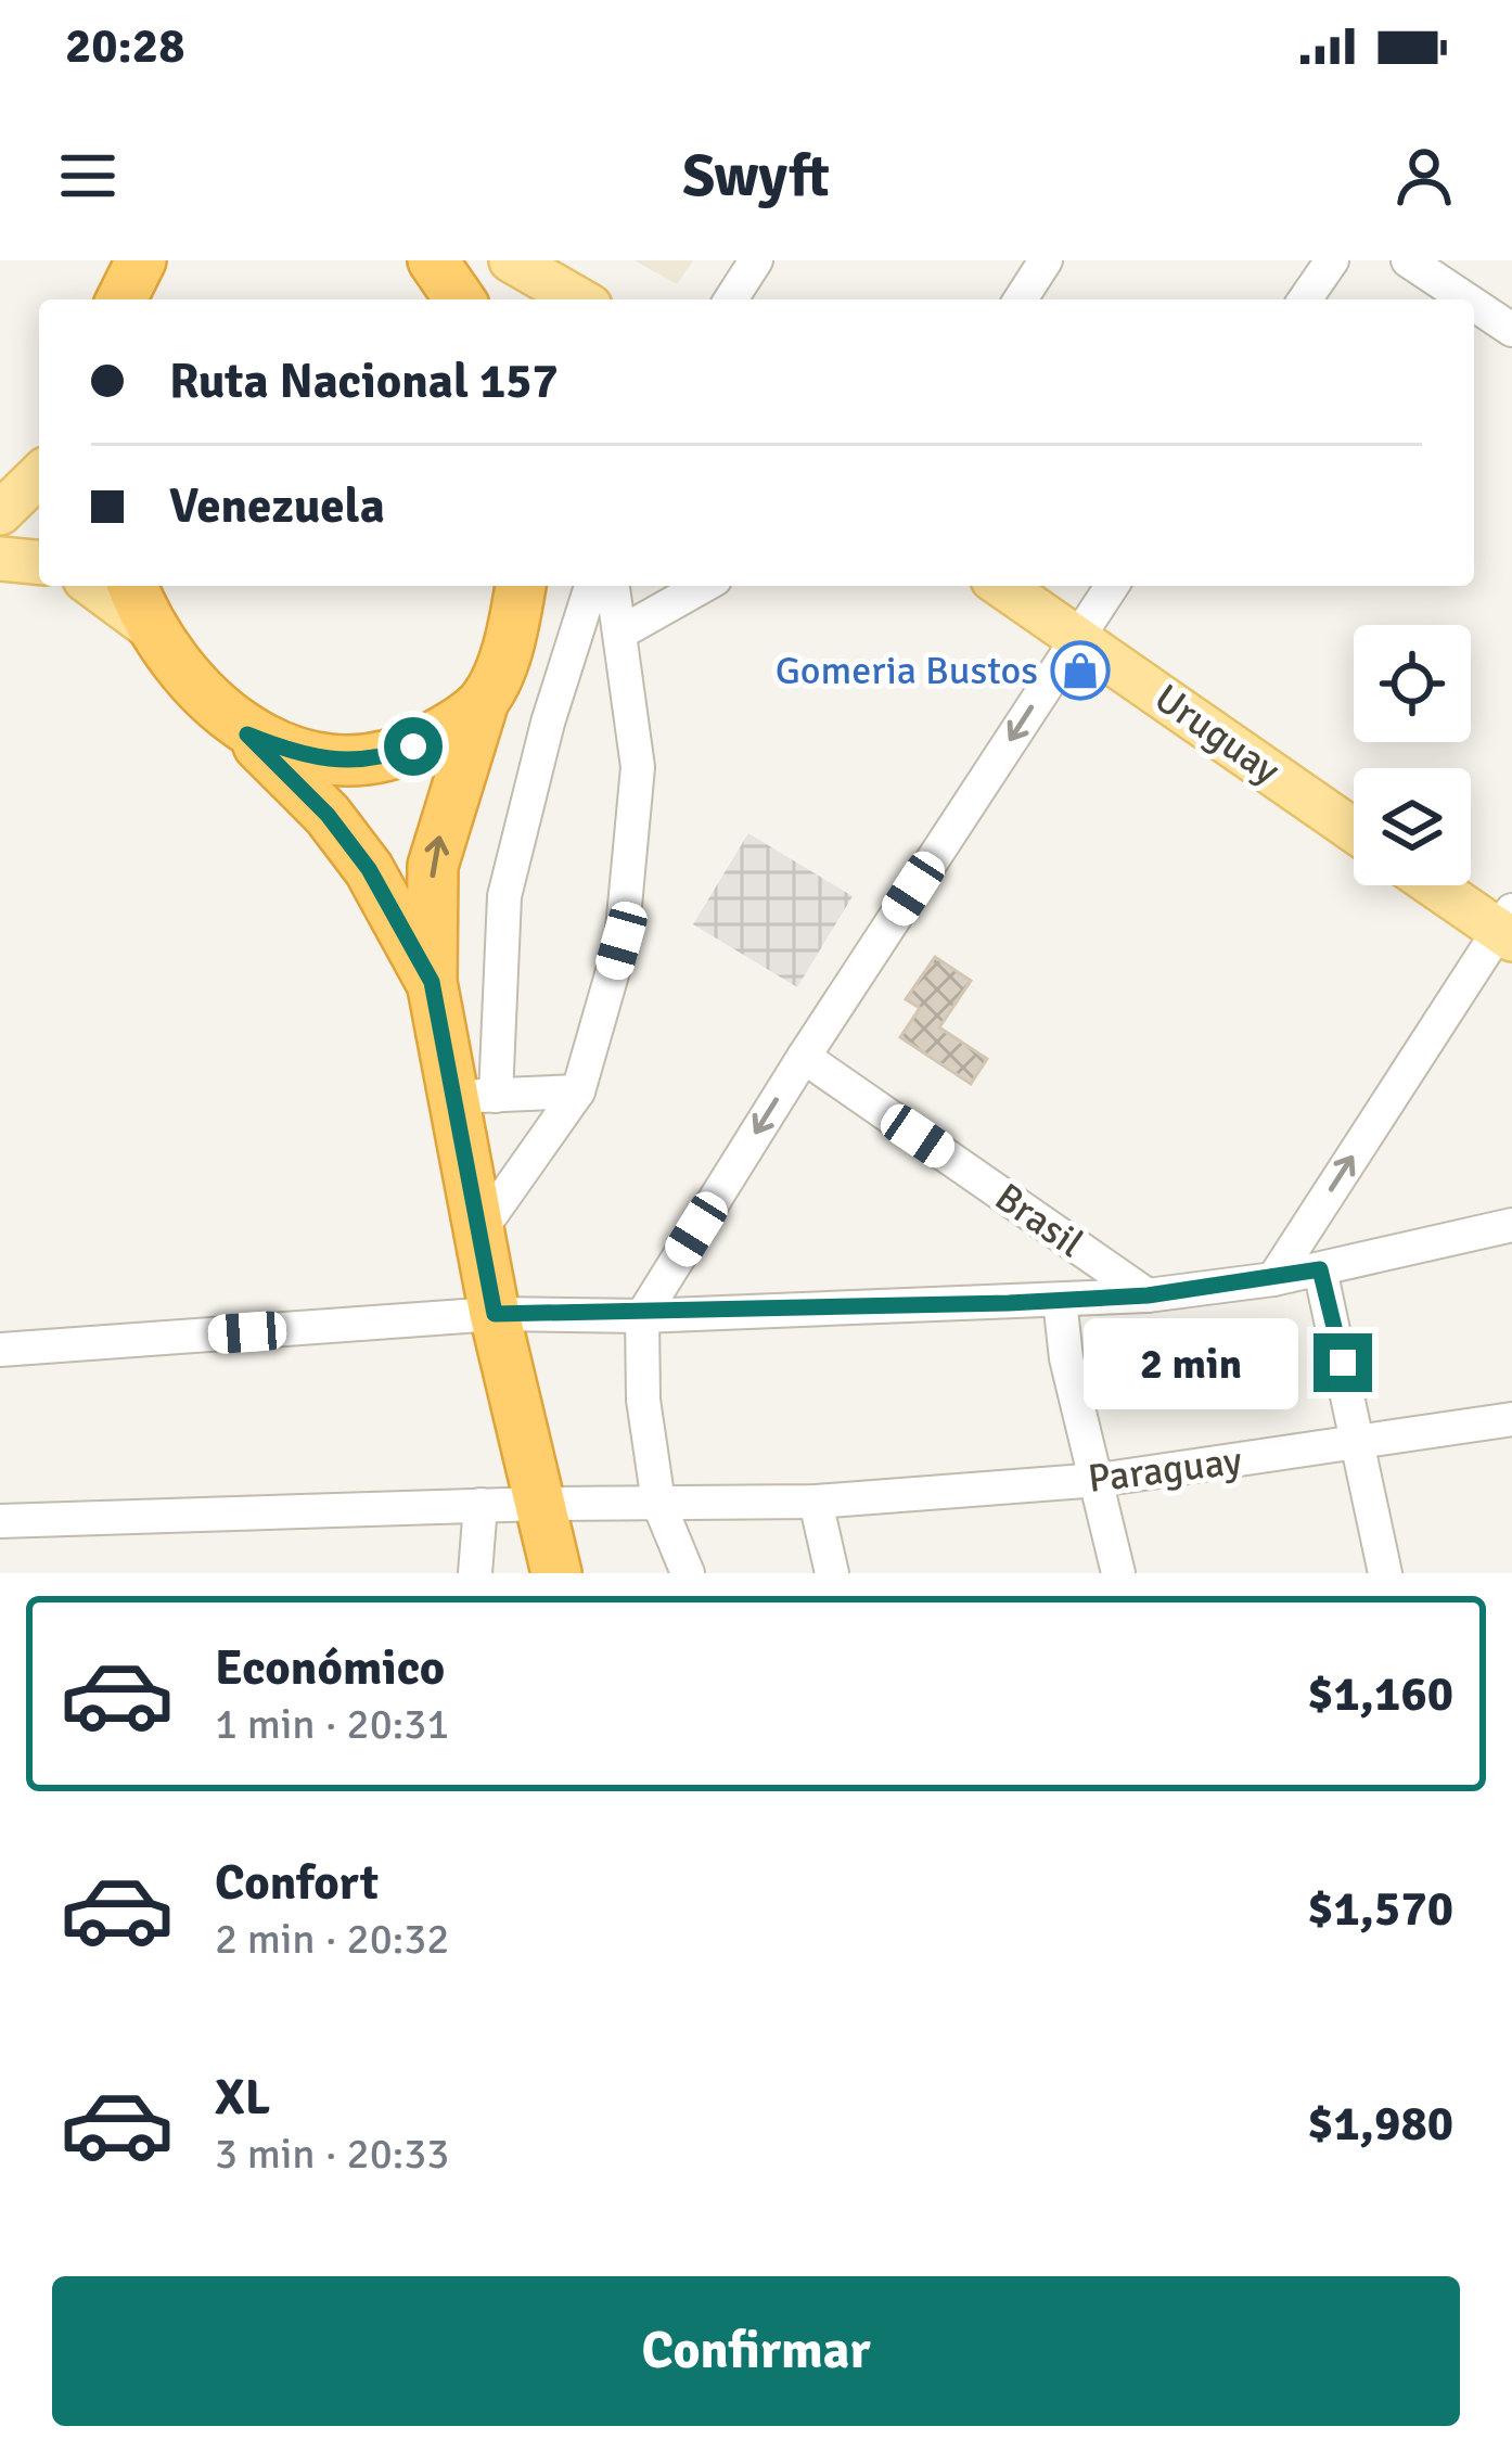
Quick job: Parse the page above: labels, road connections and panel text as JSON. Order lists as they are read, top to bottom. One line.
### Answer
{"streets":{"main road":["Uruguay"],"street":["Brasil","Paraguay"]},"places":{"shop":["Gomeria Bustos"]},"page":{"status":"20:28","header":"Swyft","banner":["Ruta Nacional 157","Venezuela"],"bubble":"2 min","list":[{"name":"Económico","note":"1 min · 20:31","value":"$1,160"},{"name":"Confort","note":"2 min · 20:32","value":"$1,570"},{"name":"XL","note":"3 min · 20:33","value":"$1,980"}],"buttons":"Confirmar"}}
